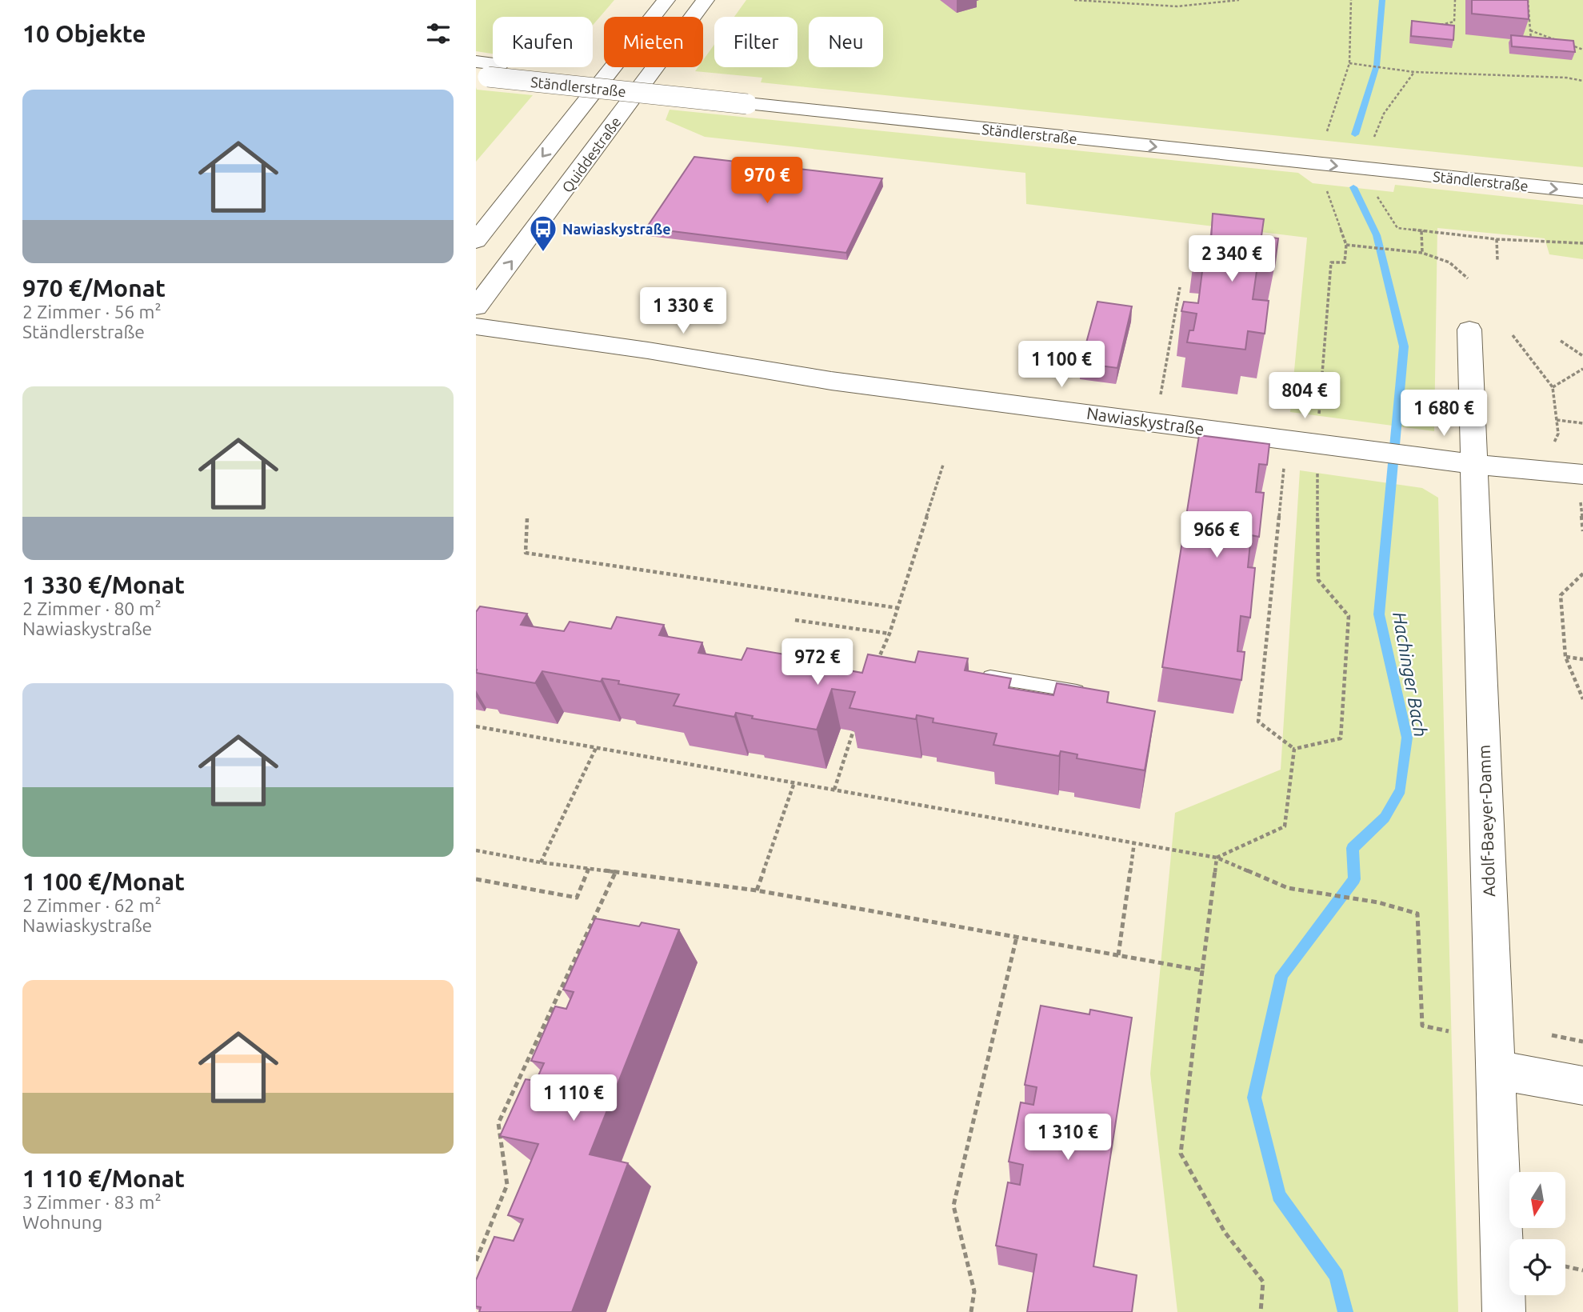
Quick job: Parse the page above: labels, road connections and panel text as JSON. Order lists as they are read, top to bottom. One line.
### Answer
{"streets":{"main road":["Ständlerstraße","Quiddestraße","Nawiaskystraße","Adolf-Baeyer-Damm"]},"crossings":[["Nawiaskystraße","Adolf-Baeyer-Damm"]],"water":["Hachinger Bach"],"places":{"bus stop":["Nawiaskystraße"]},"north":"bottom","page":{"heading":"10 Objekte","chip":["Kaufen","Mieten","Filter","Neu"],"list":[{"name":"970 €/Monat","note":"2 Zimmer · 56 m² · Ständlerstraße"},{"name":"1 330 €/Monat","note":"2 Zimmer · 80 m² · Nawiaskystraße"},{"name":"1 100 €/Monat","note":"2 Zimmer · 62 m² · Nawiaskystraße"},{"name":"1 110 €/Monat","note":"3 Zimmer · 83 m² · Wohnung"}],"price":["970 €","2 340 €","1 330 €","1 100 €","804 €","1 680 €","966 €","972 €","1 110 €","1 310 €"]}}
